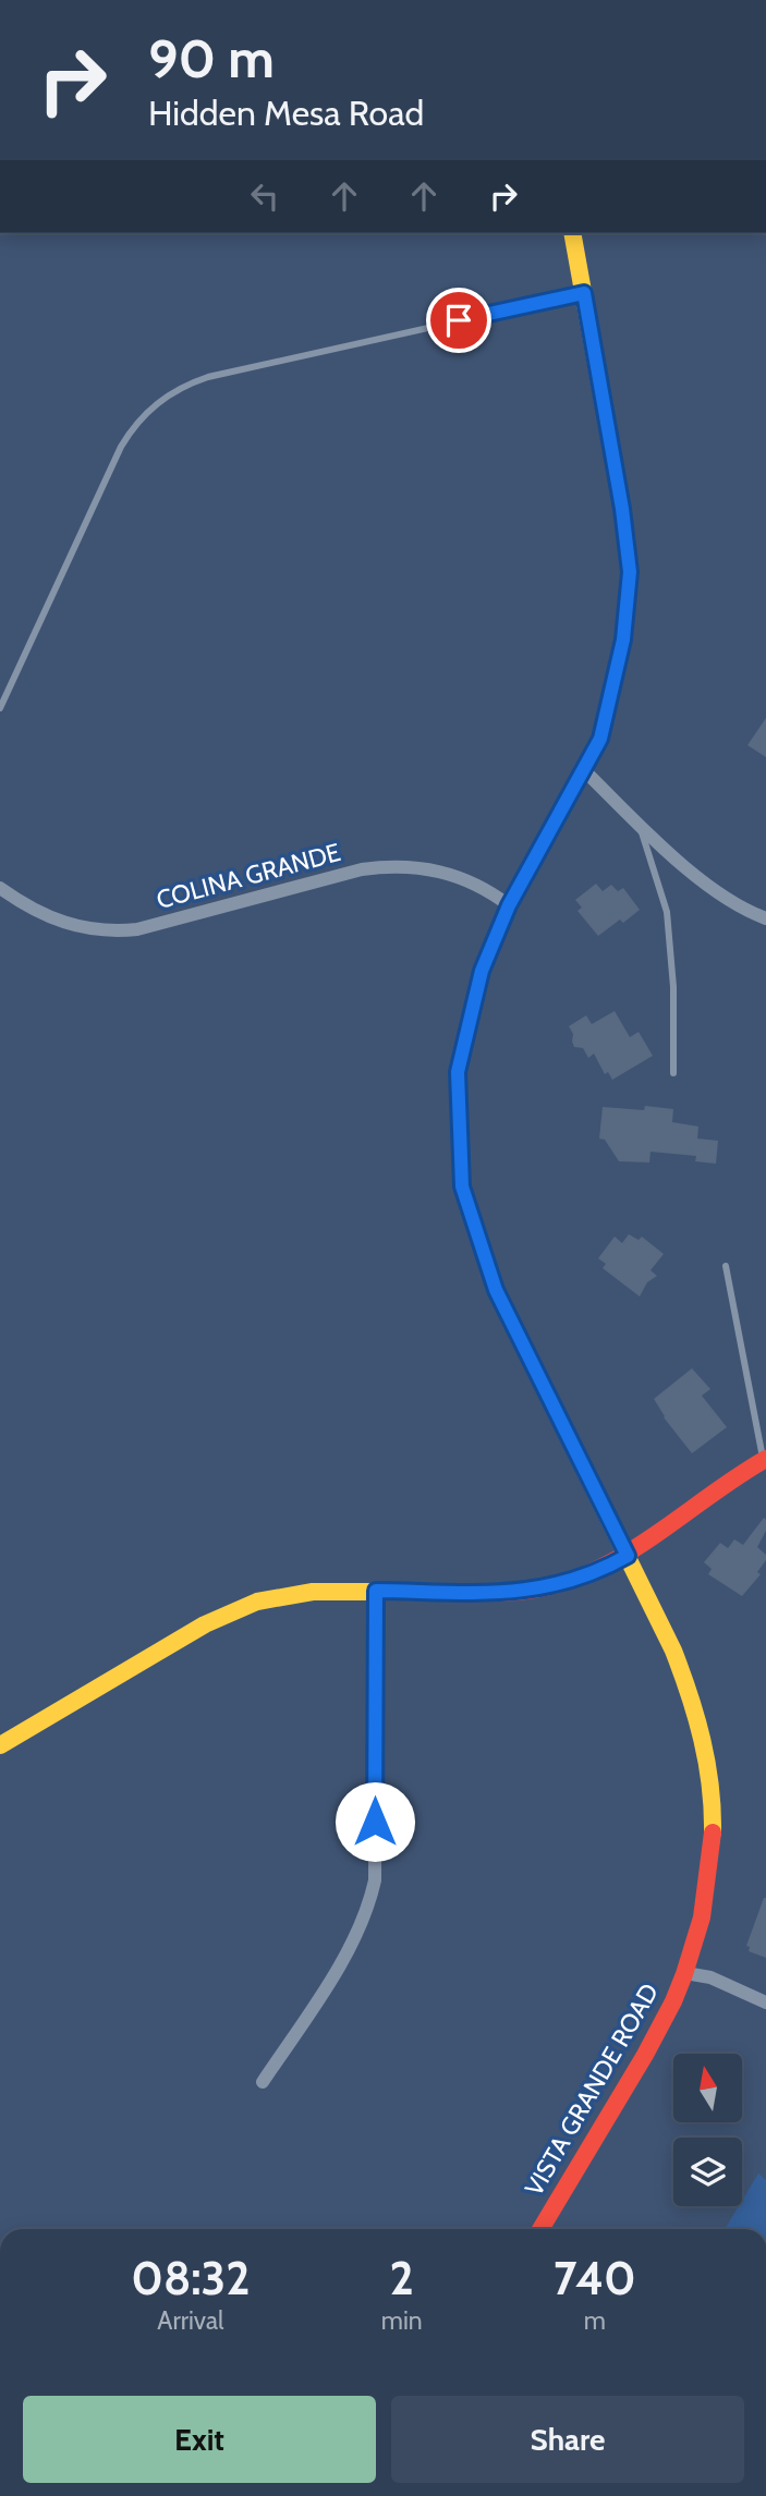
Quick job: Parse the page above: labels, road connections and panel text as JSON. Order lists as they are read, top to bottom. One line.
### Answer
{"streets":{"street":["COLINA GRANDE","VISTA GRANDE ROAD"]},"crossings":[["COLINA GRANDE","VISTA GRANDE ROAD"]],"north":"top","page":{"turn":["90 m","Hidden Mesa Road"],"eta":["08:32","Arrival","2","min","740","m"],"buttons":["Exit","Share"]}}
